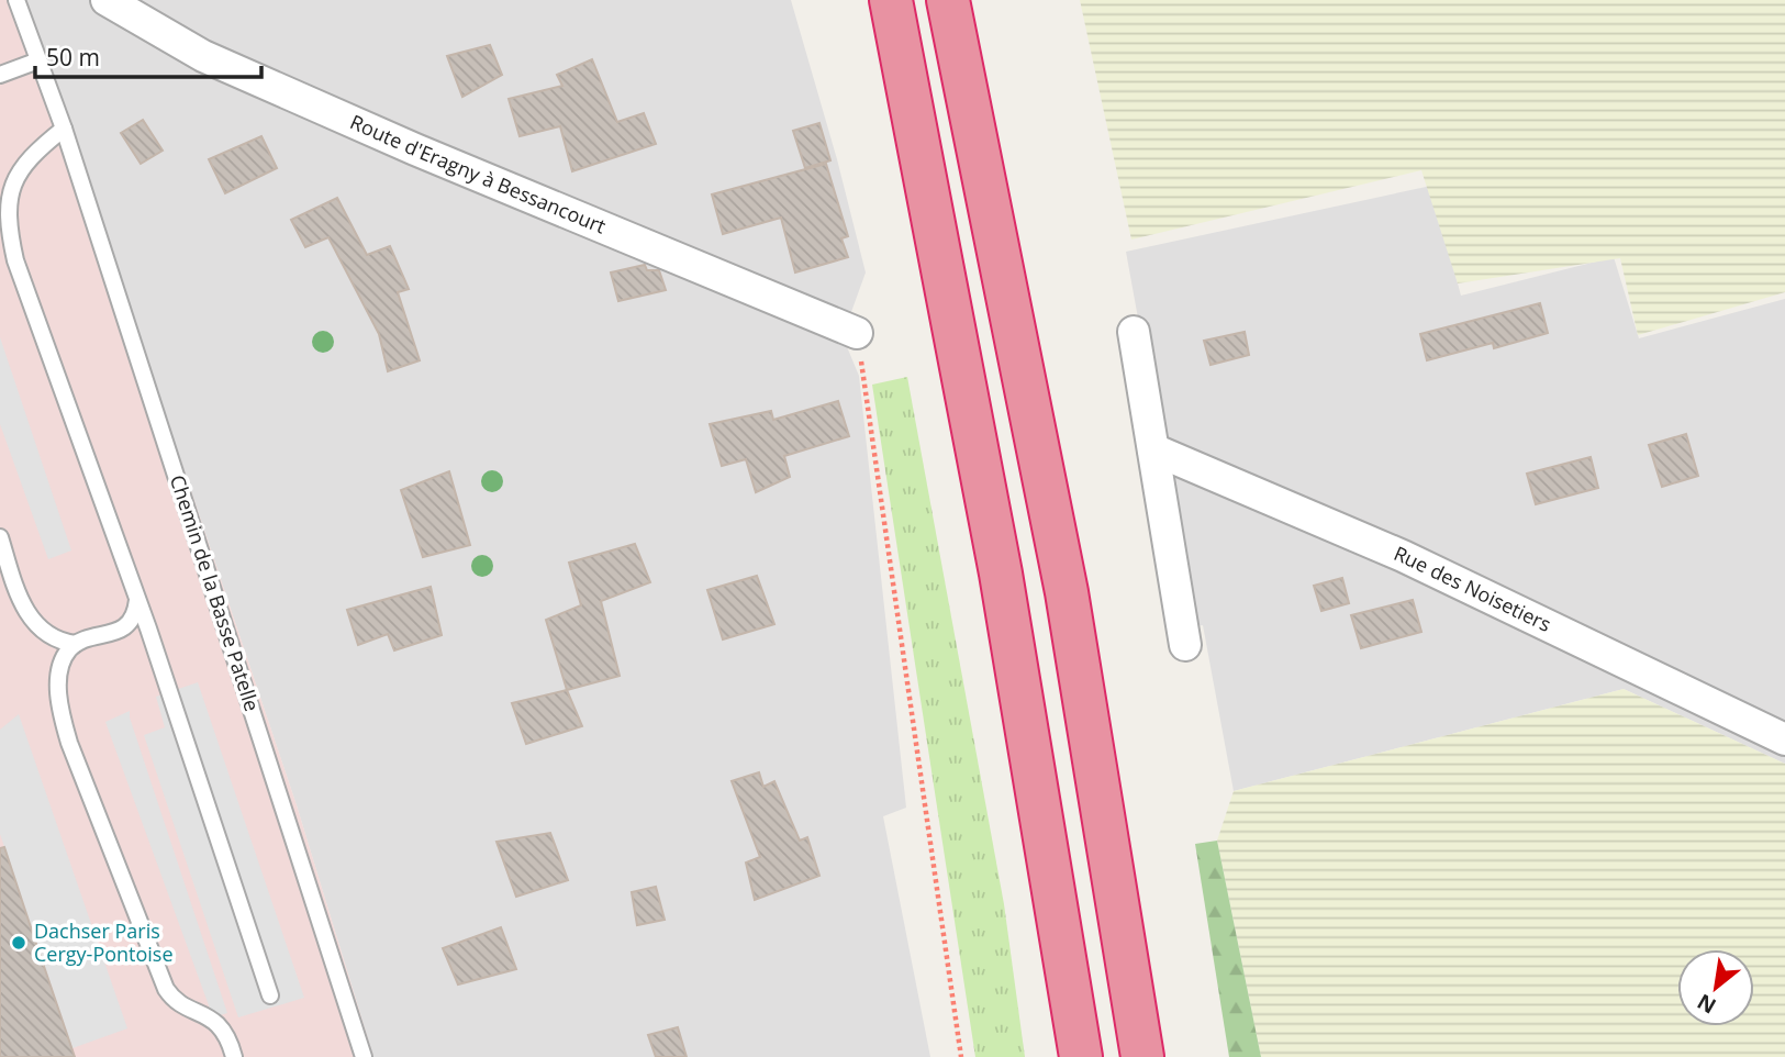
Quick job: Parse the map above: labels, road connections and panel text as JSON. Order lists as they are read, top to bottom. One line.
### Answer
{"streets":{"street":["Route d'Eragny à Bessancourt","Rue des Noisetiers"],"lane":["Chemin de la Basse Patelle"]},"places":["Dachser Paris Cergy-Pontoise"],"scale_bar":"50 m","north":"bottom left"}
